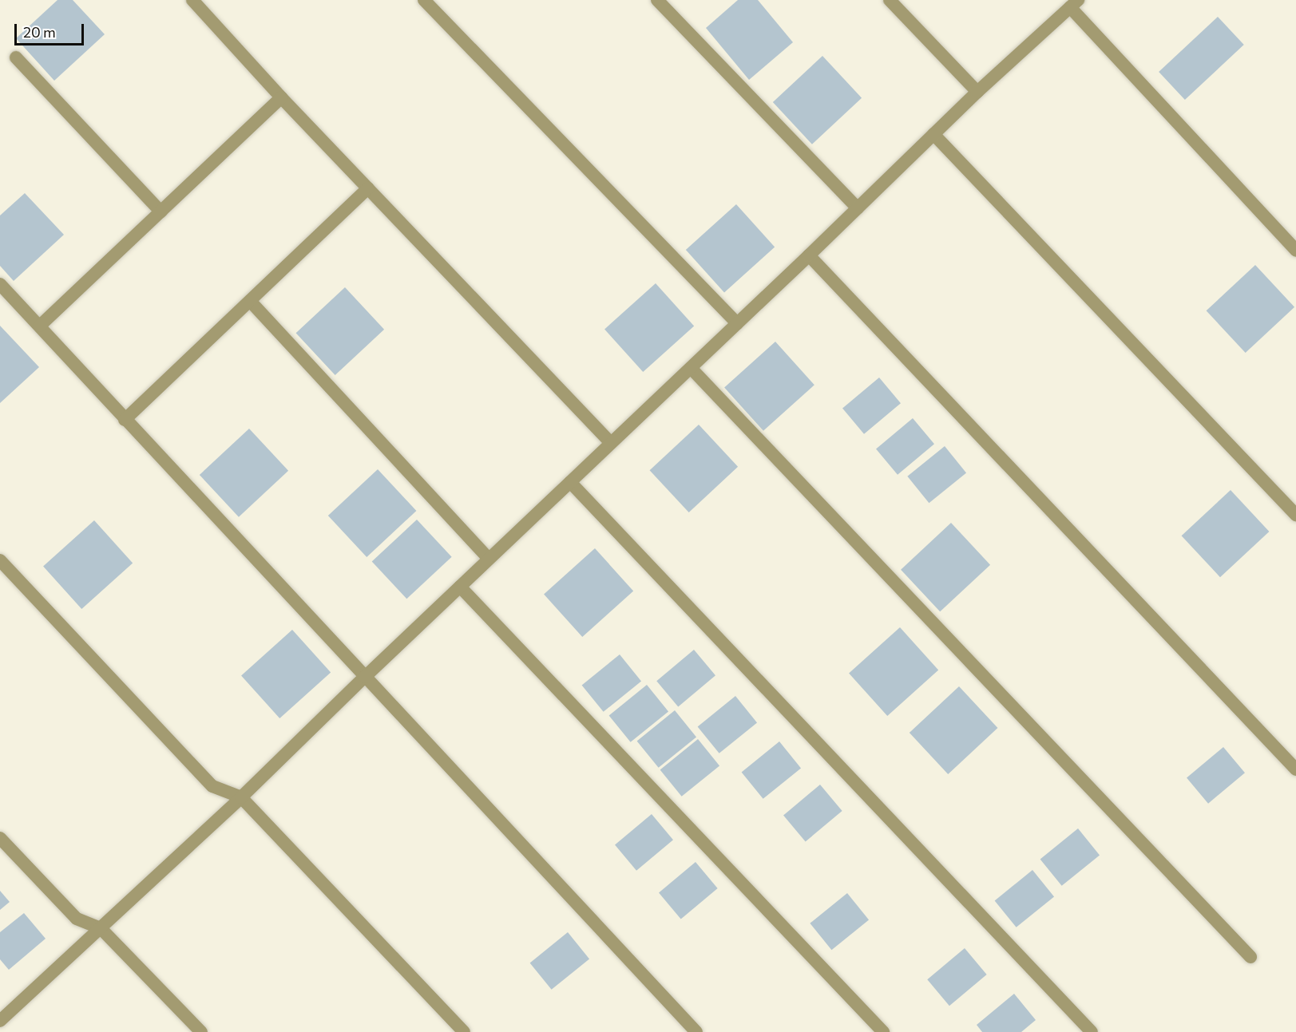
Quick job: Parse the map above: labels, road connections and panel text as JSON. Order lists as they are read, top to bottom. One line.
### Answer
{"scale_bar":"20 m"}
